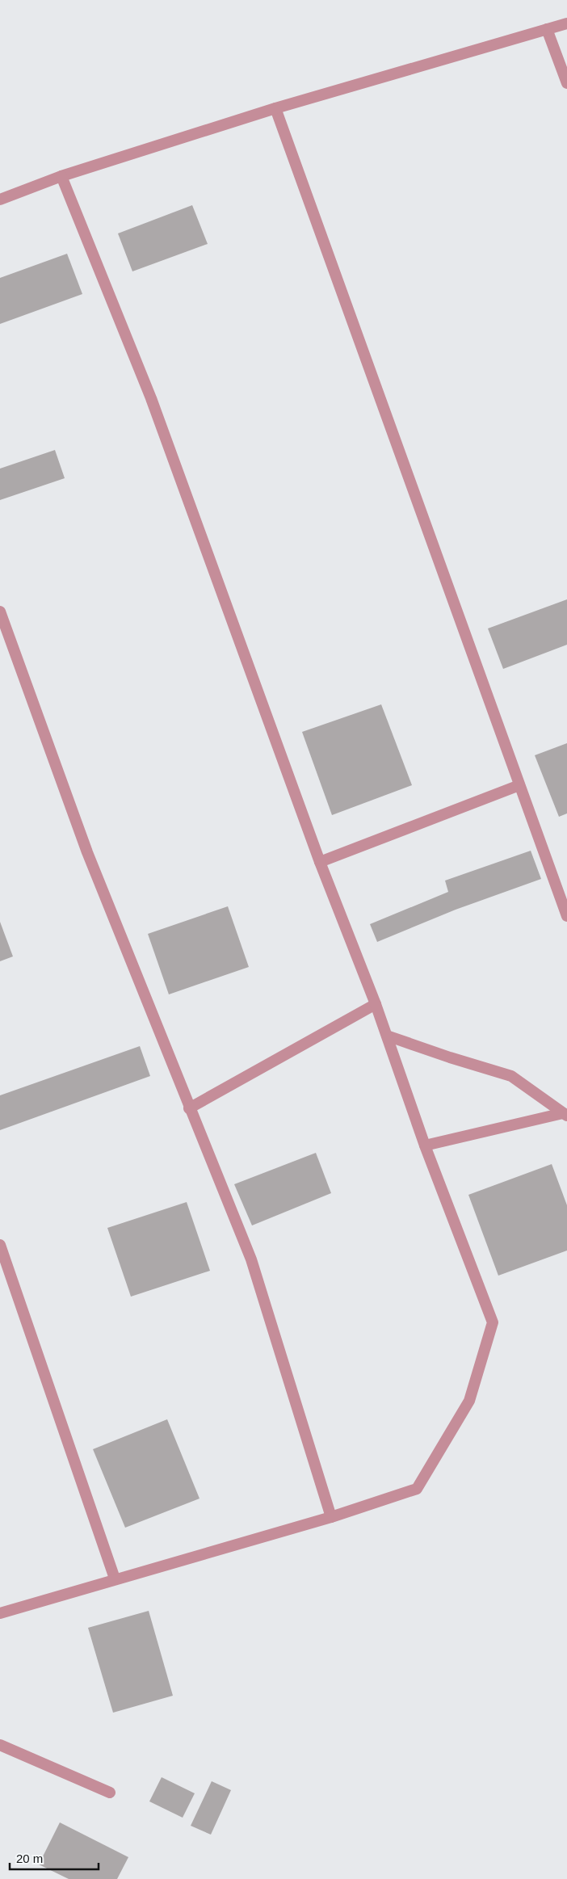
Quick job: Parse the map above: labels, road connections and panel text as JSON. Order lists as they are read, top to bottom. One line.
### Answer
{"scale_bar":"20 m"}
